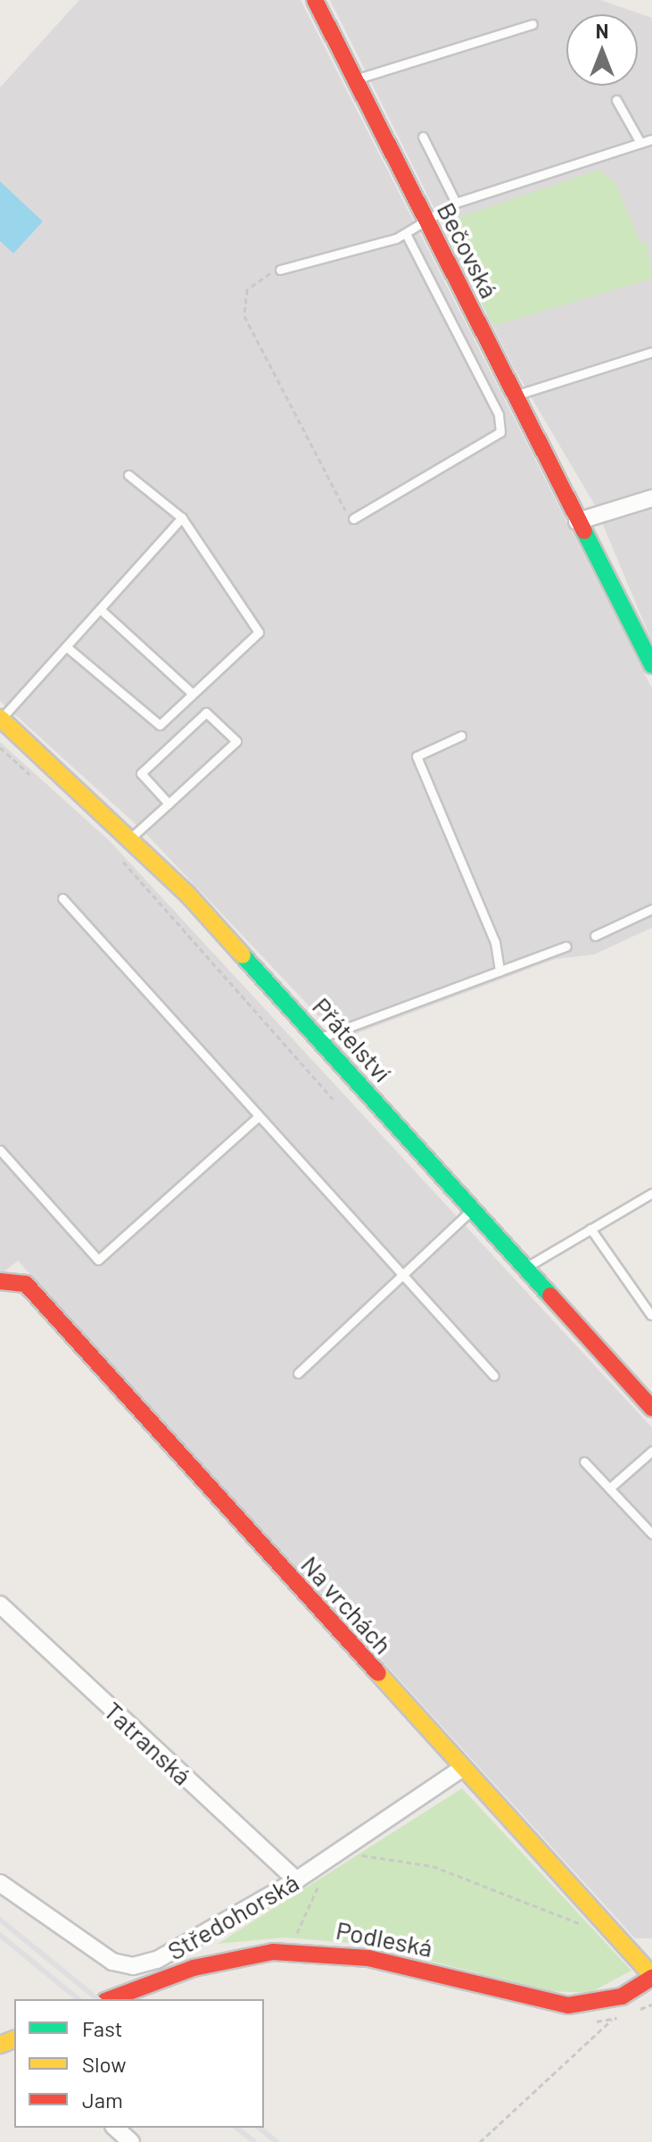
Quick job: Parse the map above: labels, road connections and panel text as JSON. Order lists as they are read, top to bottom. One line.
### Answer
{"streets":{"street":["Bečovská","Přátelství","Na vrchách","Tatranská","Středohorská","Podleská"]},"crossings":[["Na vrchách","Středohorská"],["Na vrchách","Podleská"],["Tatranská","Středohorská"]],"legend":["Fast","Slow","Jam"],"north":"top"}
